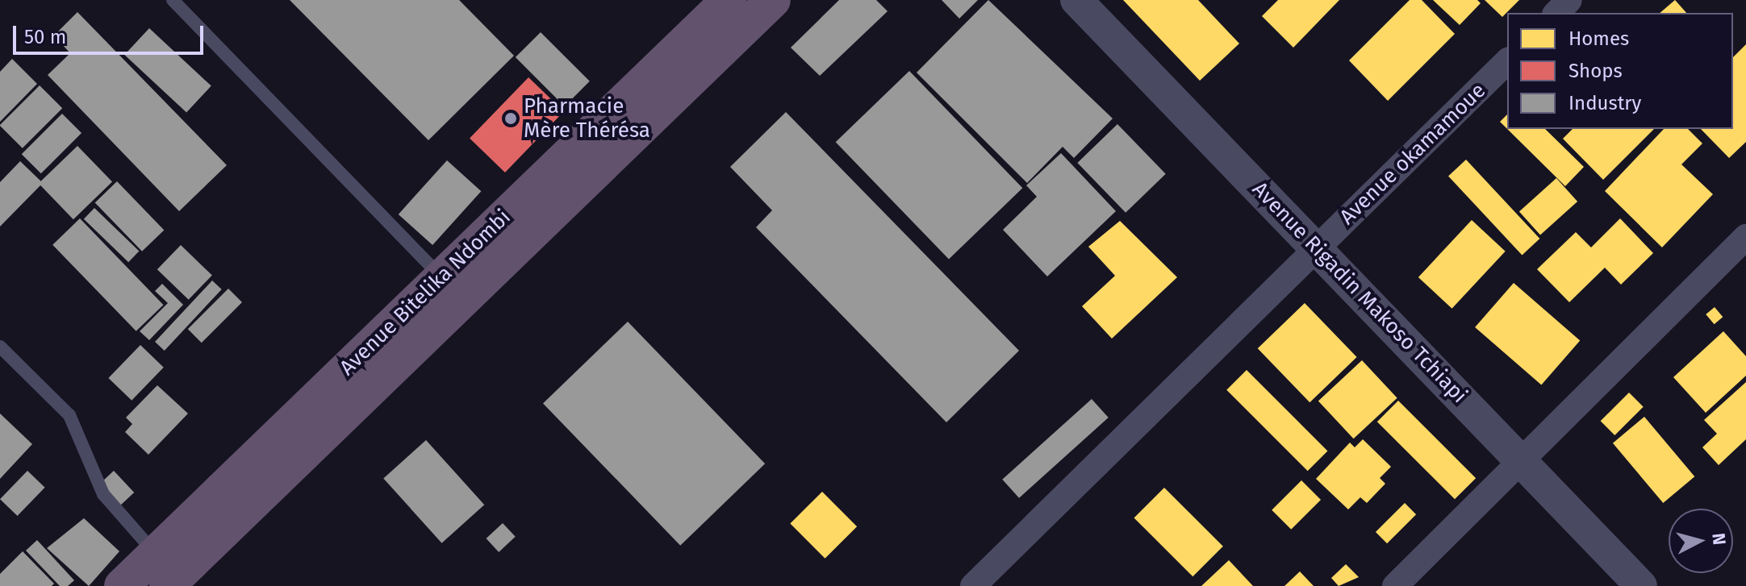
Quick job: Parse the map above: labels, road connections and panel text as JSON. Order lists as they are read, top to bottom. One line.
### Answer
{"streets":{"highway":["Avenue Bitelika Ndombi"],"street":["Avenue okamamoue","Avenue Rigadin Makoso Tchiapi"]},"crossings":[["Avenue okamamoue","Avenue Rigadin Makoso Tchiapi"]],"places":["Pharmacie Mère Thérésa"],"legend":["Homes","Shops","Industry"],"scale_bar":"50 m","north":"right"}
